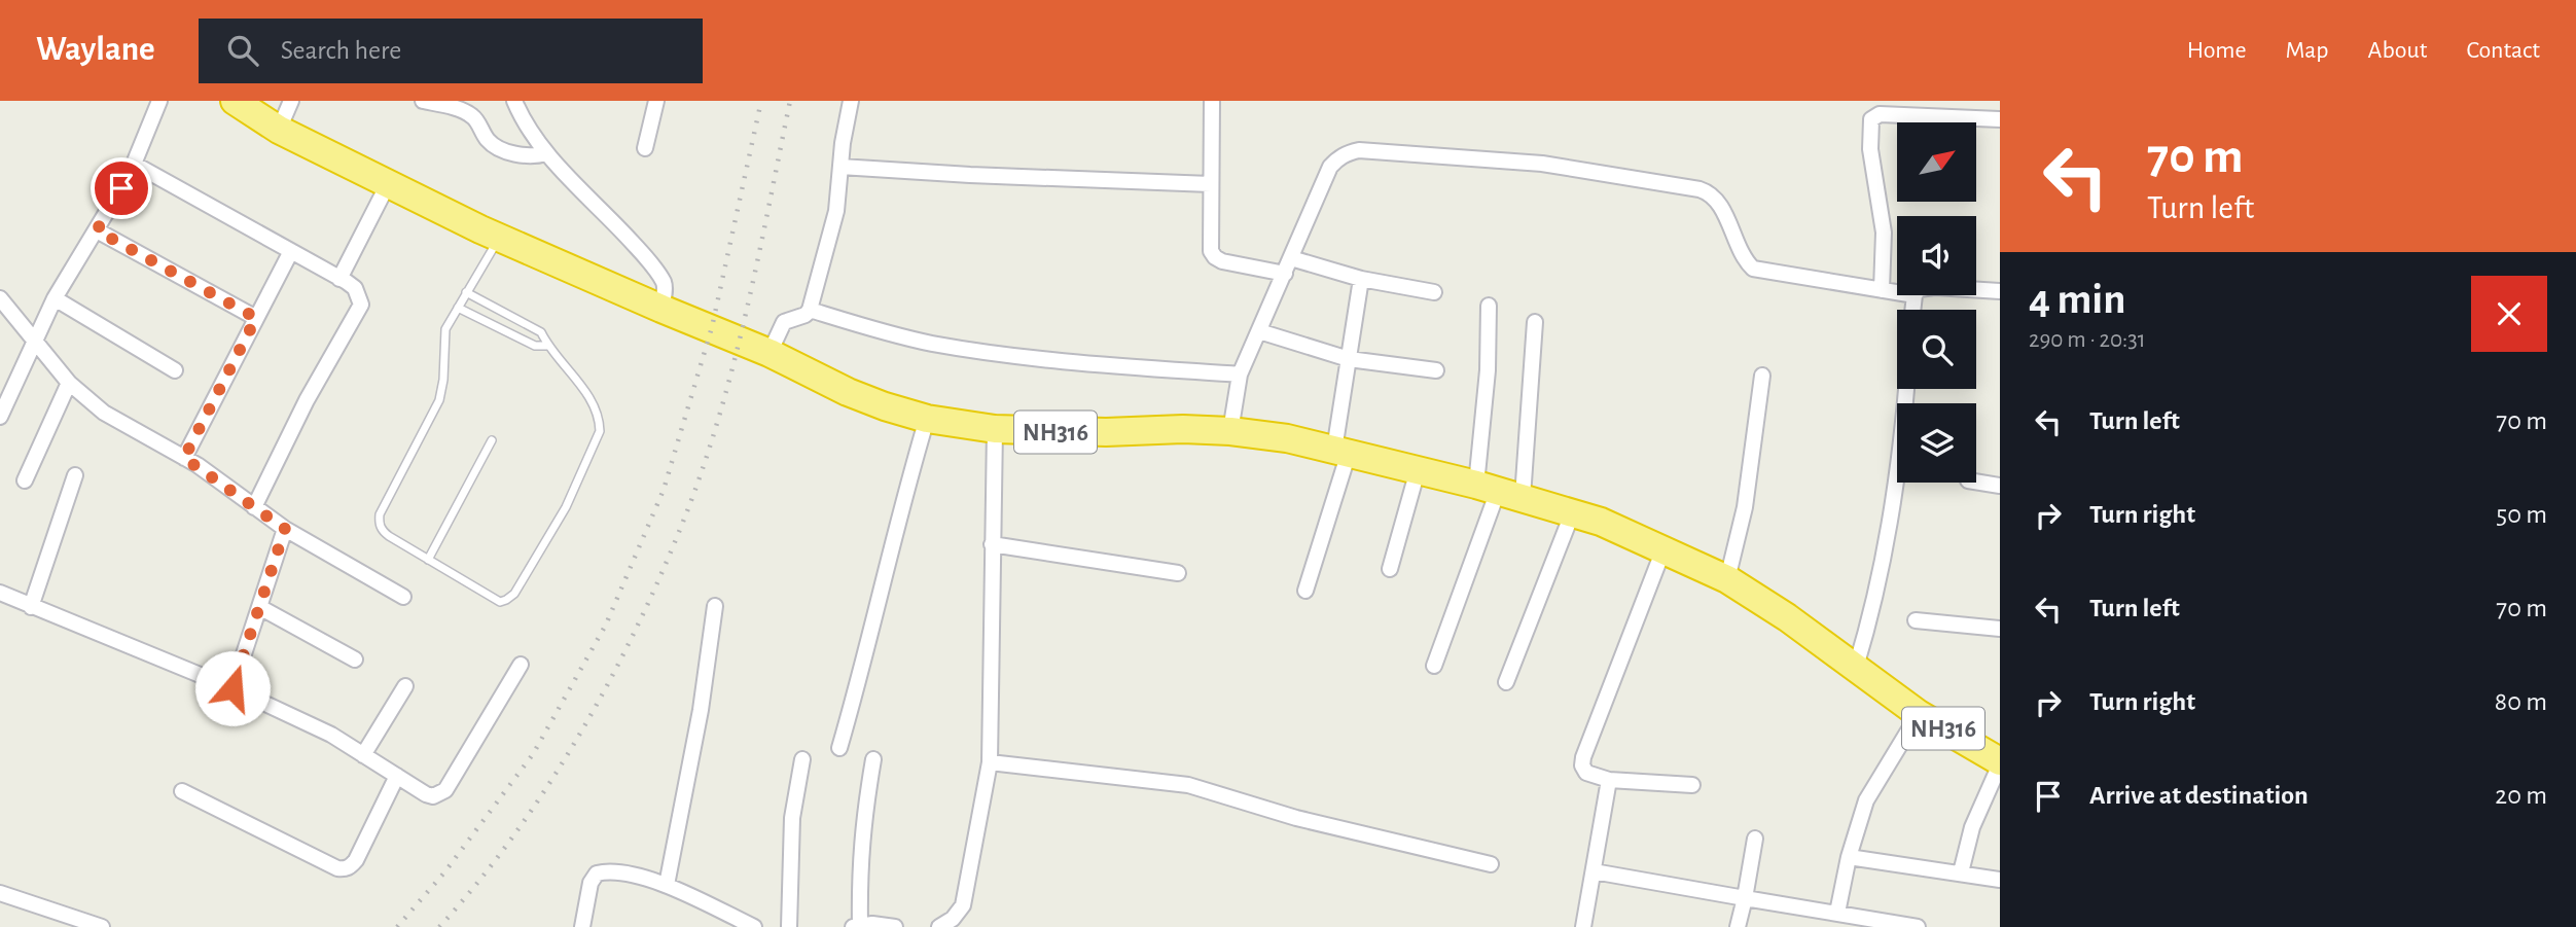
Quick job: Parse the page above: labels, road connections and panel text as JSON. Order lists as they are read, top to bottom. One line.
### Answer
{"streets":{"highway":["NH316"]},"north":"top right","page":{"header":"Waylane","search":"Search here","nav":["Home","Map","About","Contact"],"turn":["70 m","Turn left"],"heading":["4 min","290 m · 20:31"],"list":[{"name":"Turn left","value":"70 m"},{"name":"Turn right","value":"50 m"},{"name":"Turn left","value":"70 m"},{"name":"Turn right","value":"80 m"},{"name":"Arrive at destination","value":"20 m"}]}}
